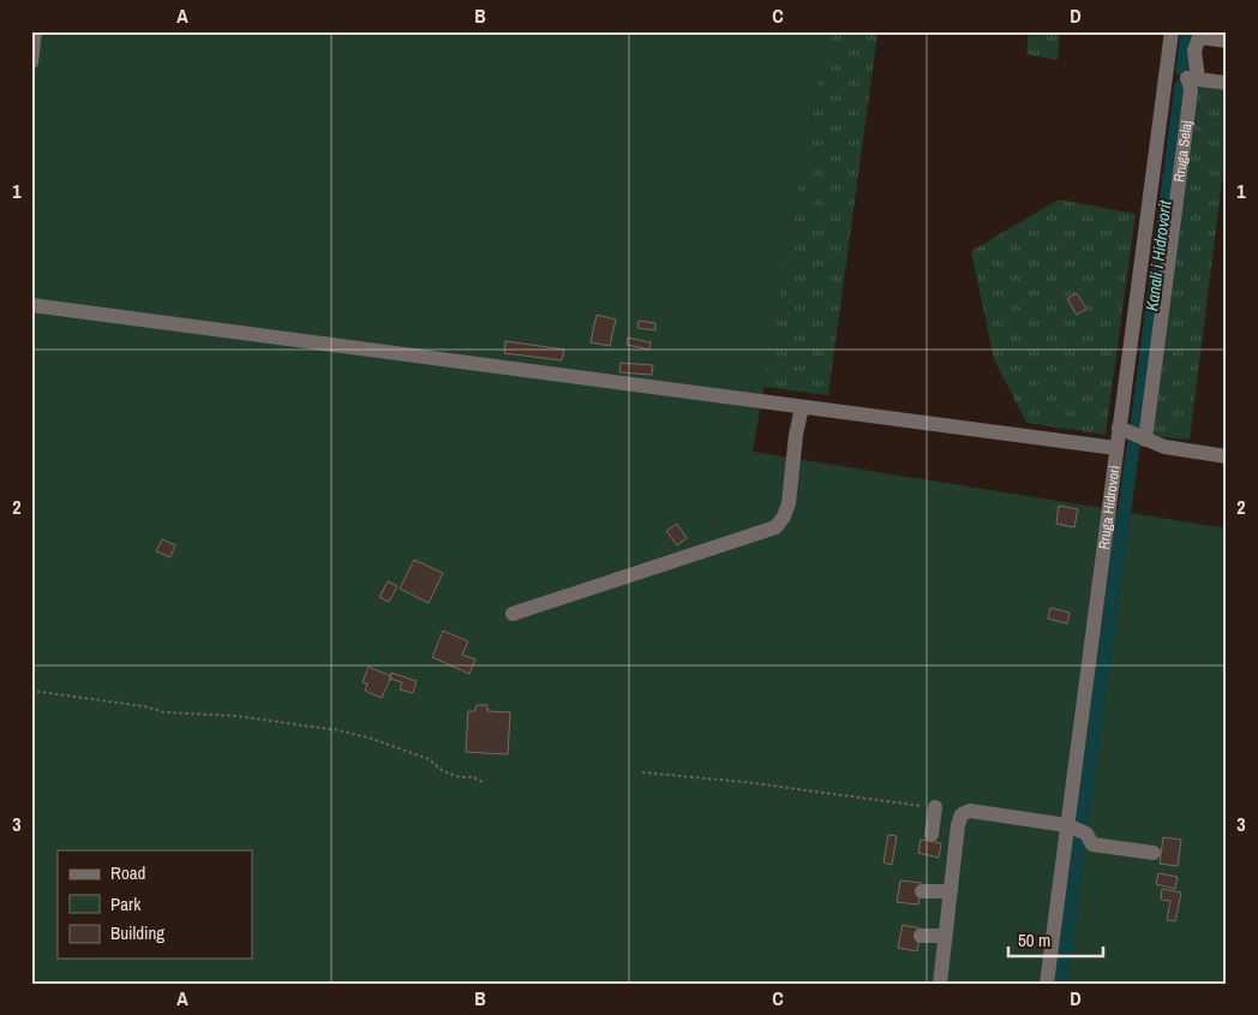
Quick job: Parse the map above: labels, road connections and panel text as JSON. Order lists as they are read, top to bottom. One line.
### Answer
{"streets":{"street":["Rruga Selaj","Rruga Hidrovori"]},"water":["Kanali i Hidrovorit"],"legend":["Road","Park","Building"],"scale_bar":"50 m","grid":{"columns":["A","B","C","D"],"rows":["1","2","3"]}}
